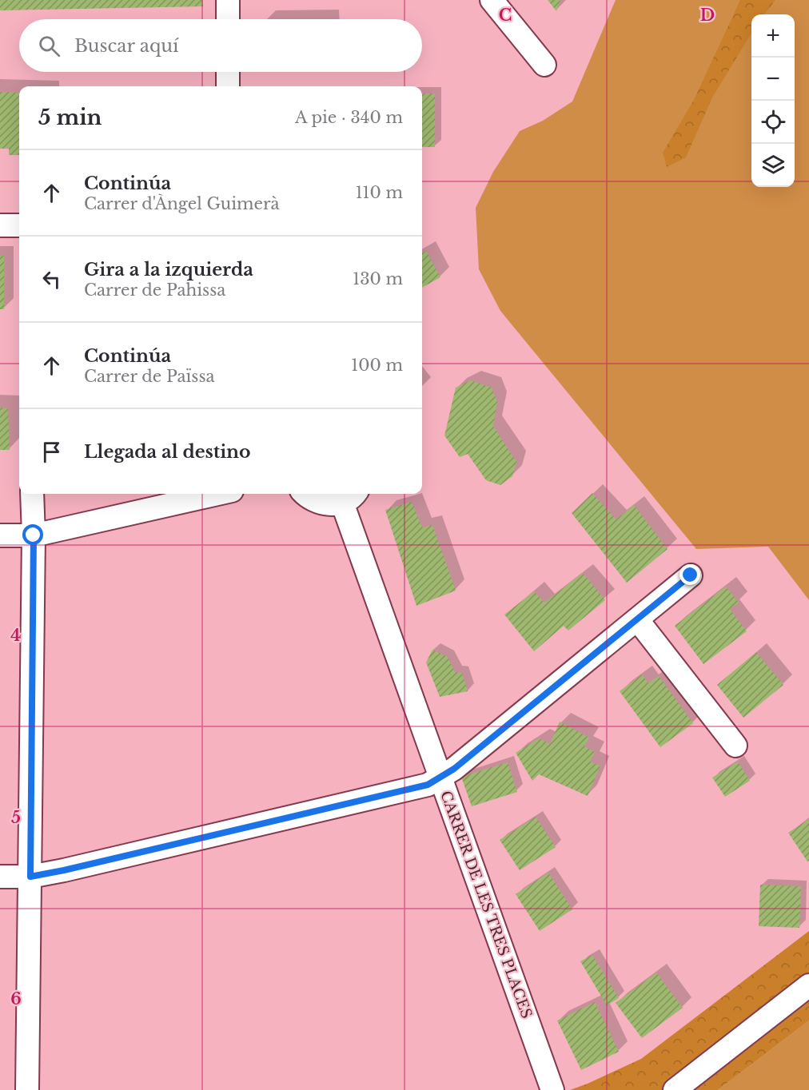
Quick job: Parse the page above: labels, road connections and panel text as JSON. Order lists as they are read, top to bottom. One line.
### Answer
{"streets":{"street":["CARRER DE LES TRES PLACES"]},"page":{"map_buttons":["+","−"],"search":"Buscar aquí","heading":["5 min","A pie · 340 m"],"list":[["Continúa","Carrer d'Àngel Guimerà","110 m"],["Gira a la izquierda","Carrer de Pahissa","130 m"],["Continúa","Carrer de Païssa","100 m"],"Llegada al destino"]},"grid":{"columns":["C","D"],"rows":["4","5","6"]}}
